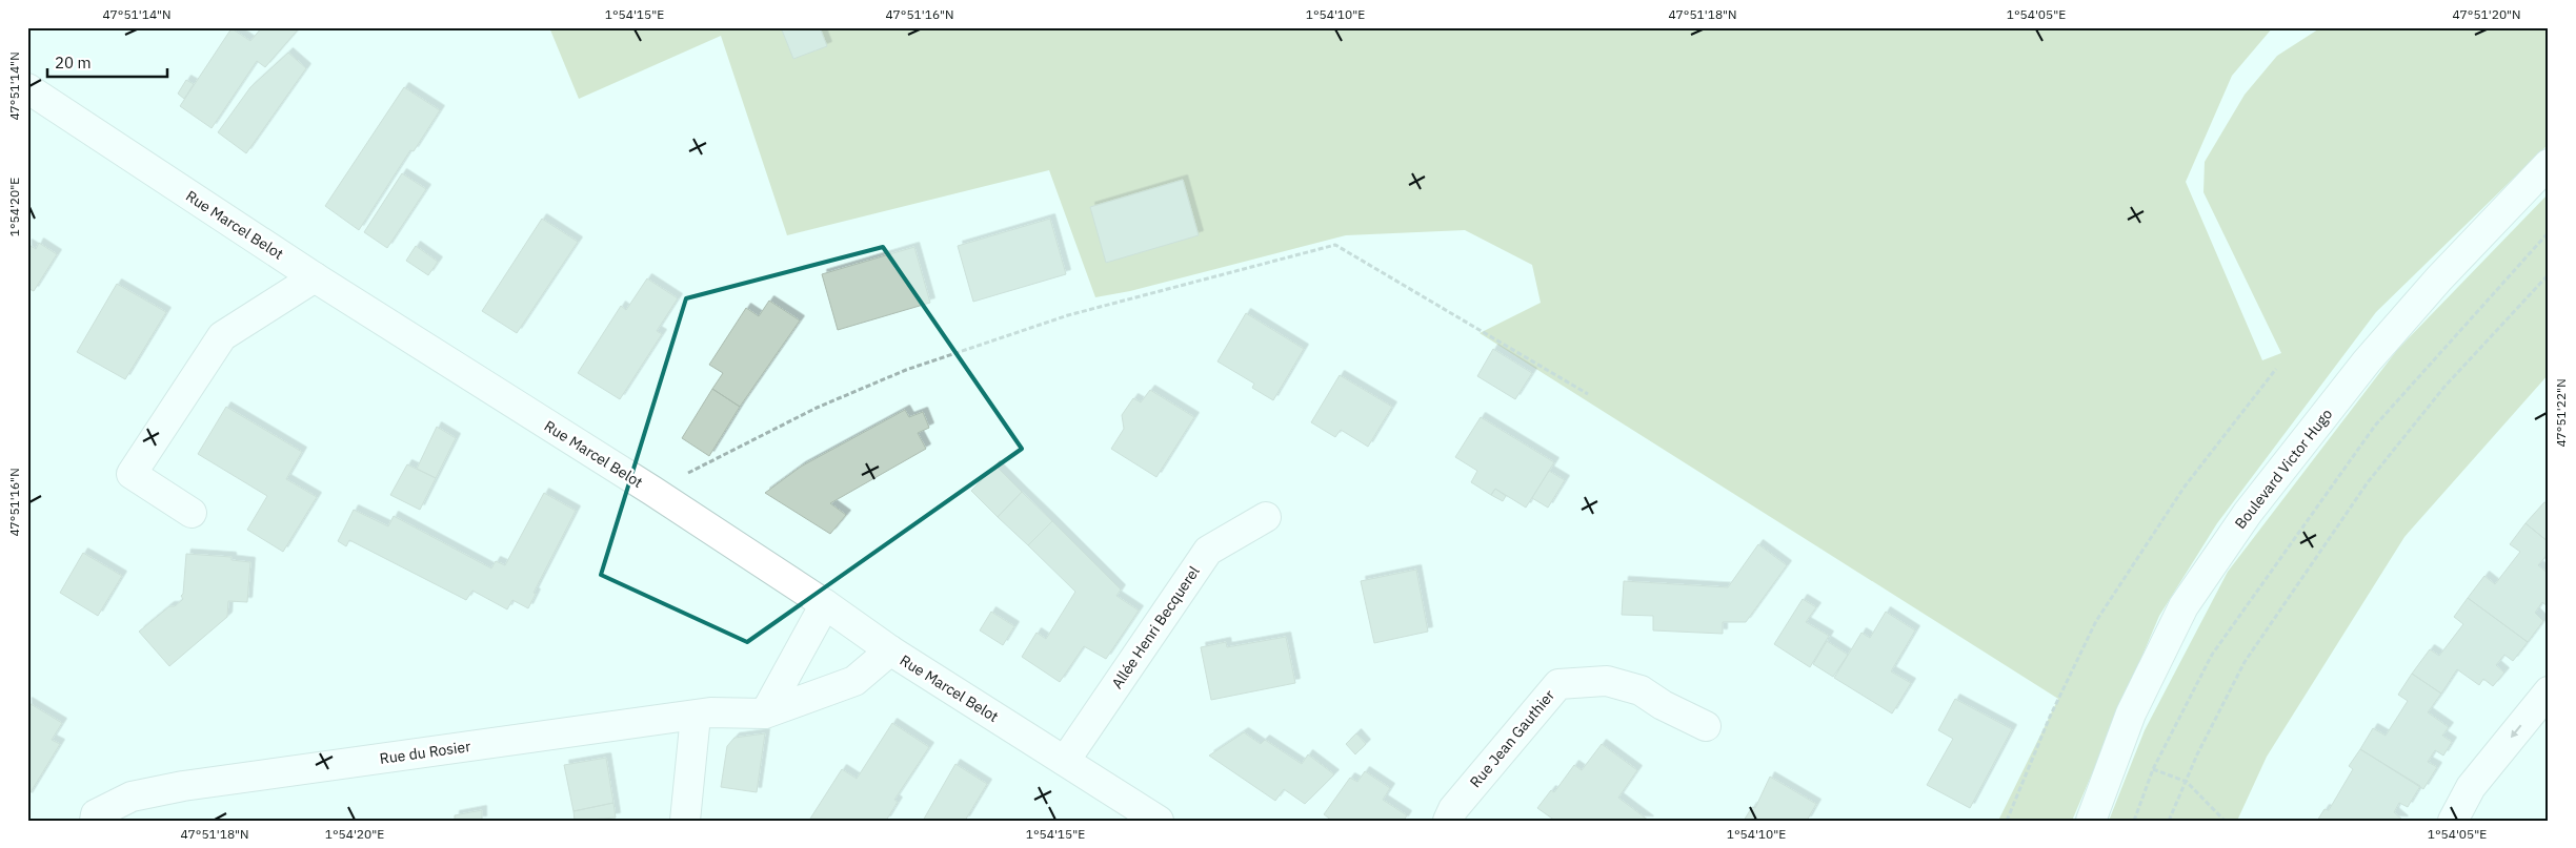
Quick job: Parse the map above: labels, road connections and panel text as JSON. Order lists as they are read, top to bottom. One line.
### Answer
{"streets":{"street":["Rue Marcel Belot","Boulevard Victor Hugo","Allée Henri Becquerel","Rue Jean Gauthier","Rue du Rosier"]},"crossings":[["Rue Marcel Belot","Allée Henri Becquerel"],["Rue Marcel Belot","Rue du Rosier"]],"scale_bar":"20 m","coordinates":["47°51'14\"N","1°54'15\"E","47°51'16\"N","1°54'10\"E","47°51'18\"N","1°54'05\"E","47°51'20\"N","1°54'20\"E","47°51'22\"N"]}
